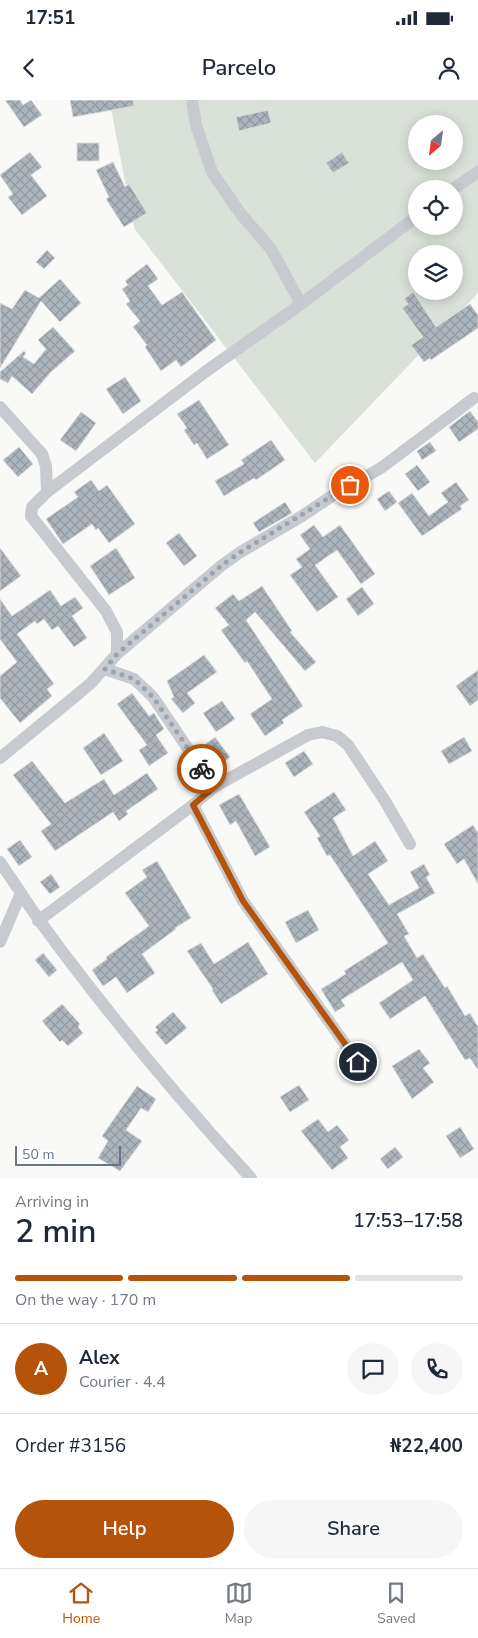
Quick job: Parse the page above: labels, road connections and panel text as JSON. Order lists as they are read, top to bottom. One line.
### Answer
{"scale_bar":"50 m","north":"bottom left","page":{"status":"17:51","header":"Parcelo","scale":"50 m","heading":["2 min","Arriving in","17:53–17:58"],"panel":["Alex","Courier · 4.4","Order #3156","₦22,400"],"bar":"On the way · 170 m","round":"A","buttons":["Help","Share"],"tabs":["Home","Map","Saved"]}}
